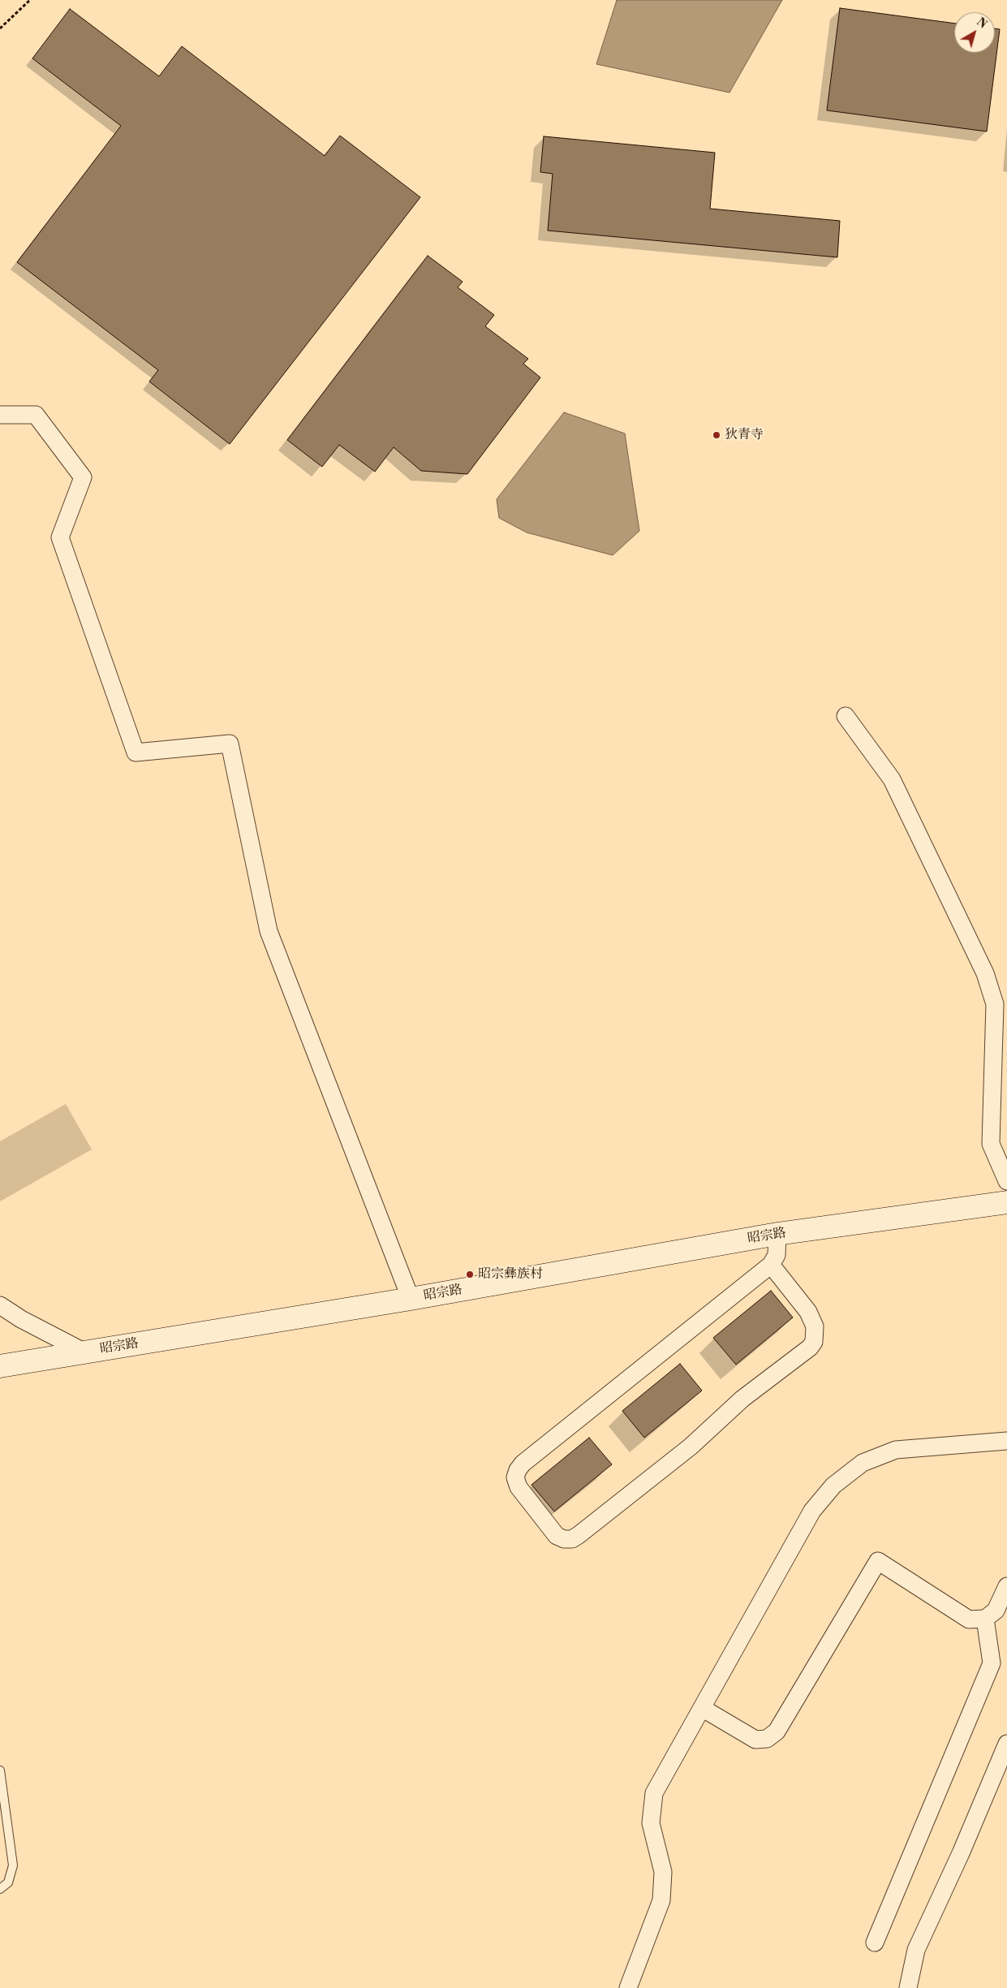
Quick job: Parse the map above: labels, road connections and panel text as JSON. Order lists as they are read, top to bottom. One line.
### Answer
{"streets":{"street":["昭宗路"]},"places":["狄青寺","昭宗彝族村"],"north":"top right"}
